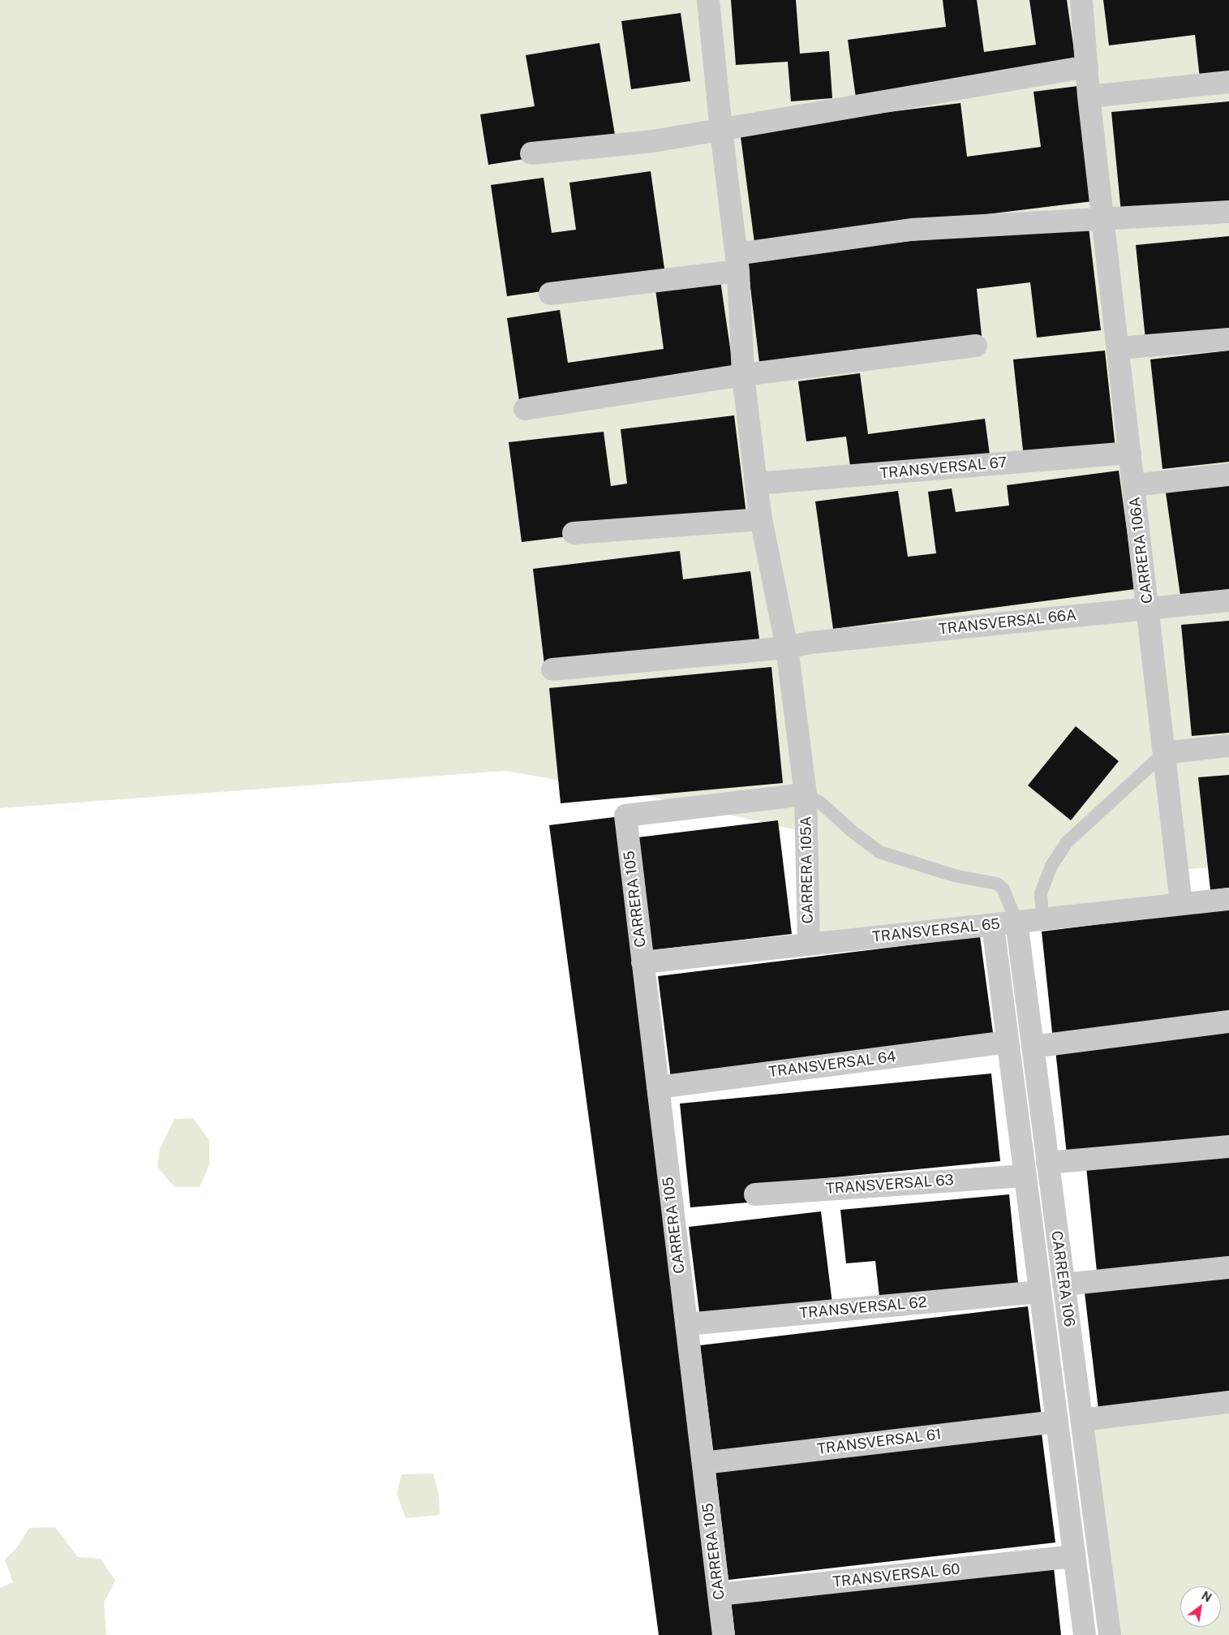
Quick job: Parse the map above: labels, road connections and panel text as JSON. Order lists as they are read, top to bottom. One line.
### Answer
{"streets":{"street":["TRANSVERSAL 67","CARRERA 106A","TRANSVERSAL 66A","CARRERA 105A","CARRERA 105","TRANSVERSAL 65","TRANSVERSAL 64","TRANSVERSAL 63","CARRERA 106","TRANSVERSAL 62","TRANSVERSAL 61","TRANSVERSAL 60"]},"crossings":[["TRANSVERSAL 67","CARRERA 106A"],["TRANSVERSAL 67","CARRERA 105A"],["CARRERA 106A","TRANSVERSAL 66A"],["CARRERA 106A","TRANSVERSAL 65"],["TRANSVERSAL 66A","CARRERA 105A"],["CARRERA 105A","CARRERA 105"],["CARRERA 105A","TRANSVERSAL 65"],["CARRERA 105","TRANSVERSAL 65"],["CARRERA 105","TRANSVERSAL 64"],["CARRERA 105","TRANSVERSAL 62"],["CARRERA 105","TRANSVERSAL 61"],["CARRERA 105","TRANSVERSAL 60"],["TRANSVERSAL 65","CARRERA 106"],["TRANSVERSAL 64","CARRERA 106"],["TRANSVERSAL 63","CARRERA 106"],["CARRERA 106","TRANSVERSAL 62"],["CARRERA 106","TRANSVERSAL 61"],["CARRERA 106","TRANSVERSAL 60"]],"north":"top right"}
